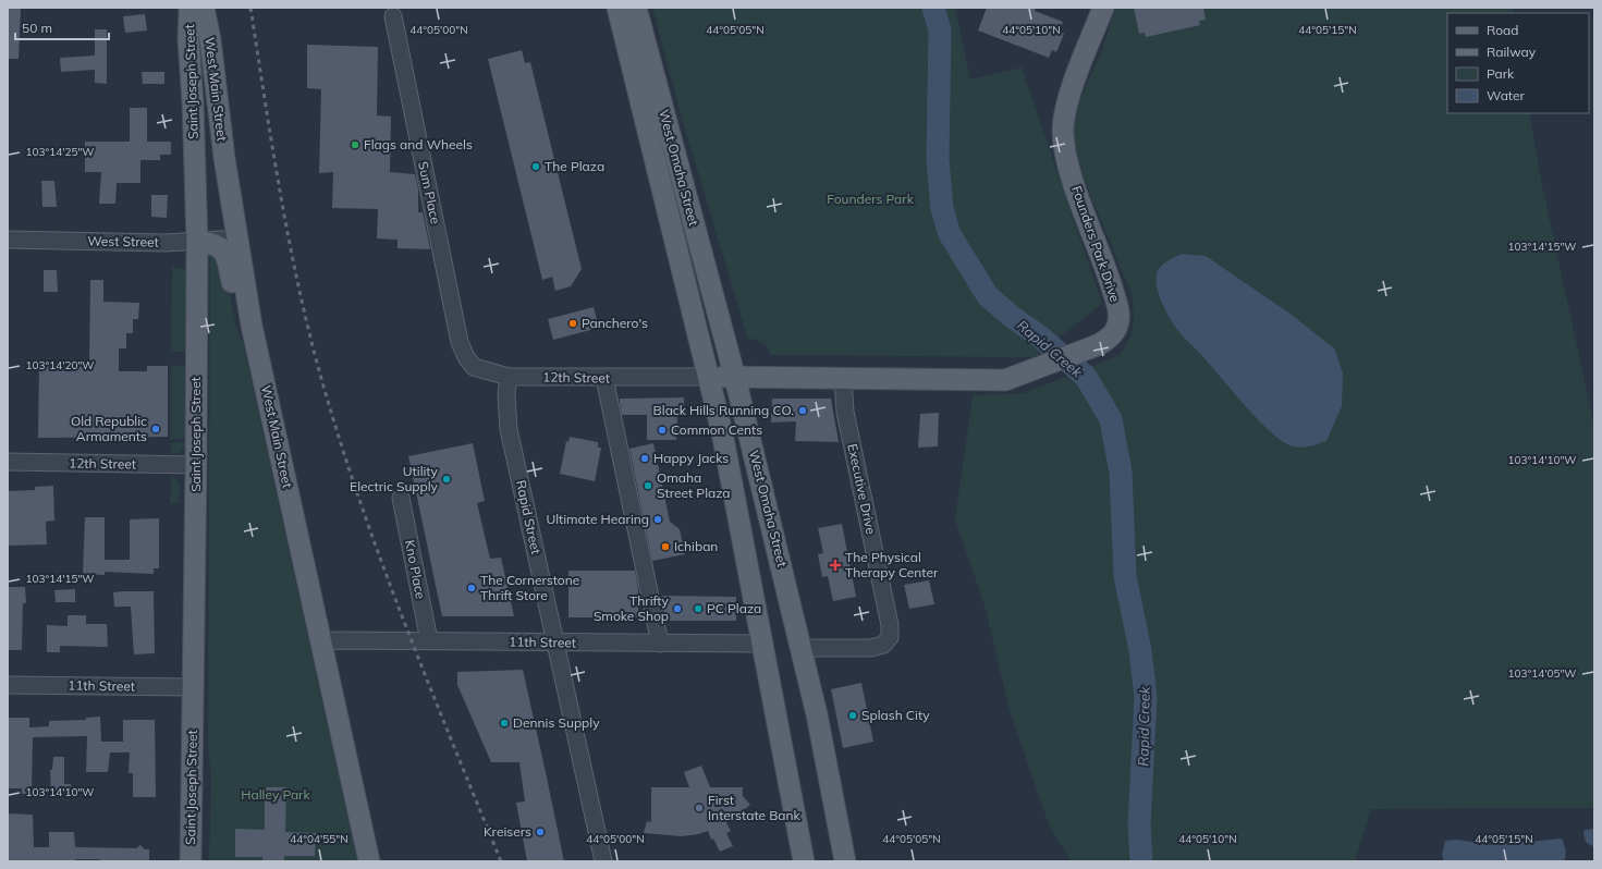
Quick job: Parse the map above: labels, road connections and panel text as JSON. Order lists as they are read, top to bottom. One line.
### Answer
{"streets":{"main road":["Saint Joseph Street","West Main Street","West Omaha Street","Founders Park Drive"],"street":["Sum Place","West Street","12th Street","Executive Drive","Rapid Street","Kno Place","11th Street"]},"crossings":[["Saint Joseph Street","West Street"],["Saint Joseph Street","12th Street"],["Saint Joseph Street","11th Street"],["West Main Street","West Street"],["West Main Street","11th Street"],["West Omaha Street","Founders Park Drive"],["West Omaha Street","12th Street"],["West Omaha Street","Executive Drive"],["West Omaha Street","11th Street"],["Sum Place","12th Street"],["Founders Park Drive","12th Street"],["Founders Park Drive","Executive Drive"],["12th Street","Rapid Street"],["Rapid Street","11th Street"],["Kno Place","11th Street"]],"water":["Rapid Creek"],"parks":["Founders Park","Halley Park"],"places":{"other":["Flags and Wheels","The Plaza","Panchero's","Black Hills Running CO.","Old Republic Armaments","Common Cents","Happy Jacks","Utility Electric Supply","Omaha Street Plaza","Ultimate Hearing","Ichiban","The Cornerstone Thrift Store","Thrifty Smoke Shop","PC Plaza","Splash City","Dennis Supply","First Interstate Bank","Kreisers"],"health":["The Physical Therapy Center"]},"legend":["Road","Railway","Park","Water"],"scale_bar":"50 m","coordinates":["44°05'00\"N","44°05'05\"N","44°05'10\"N","44°05'15\"N","103°14'25\"W","103°14'15\"W","103°14'20\"W","103°14'10\"W","103°14'05\"W","44°04'55\"N"]}
